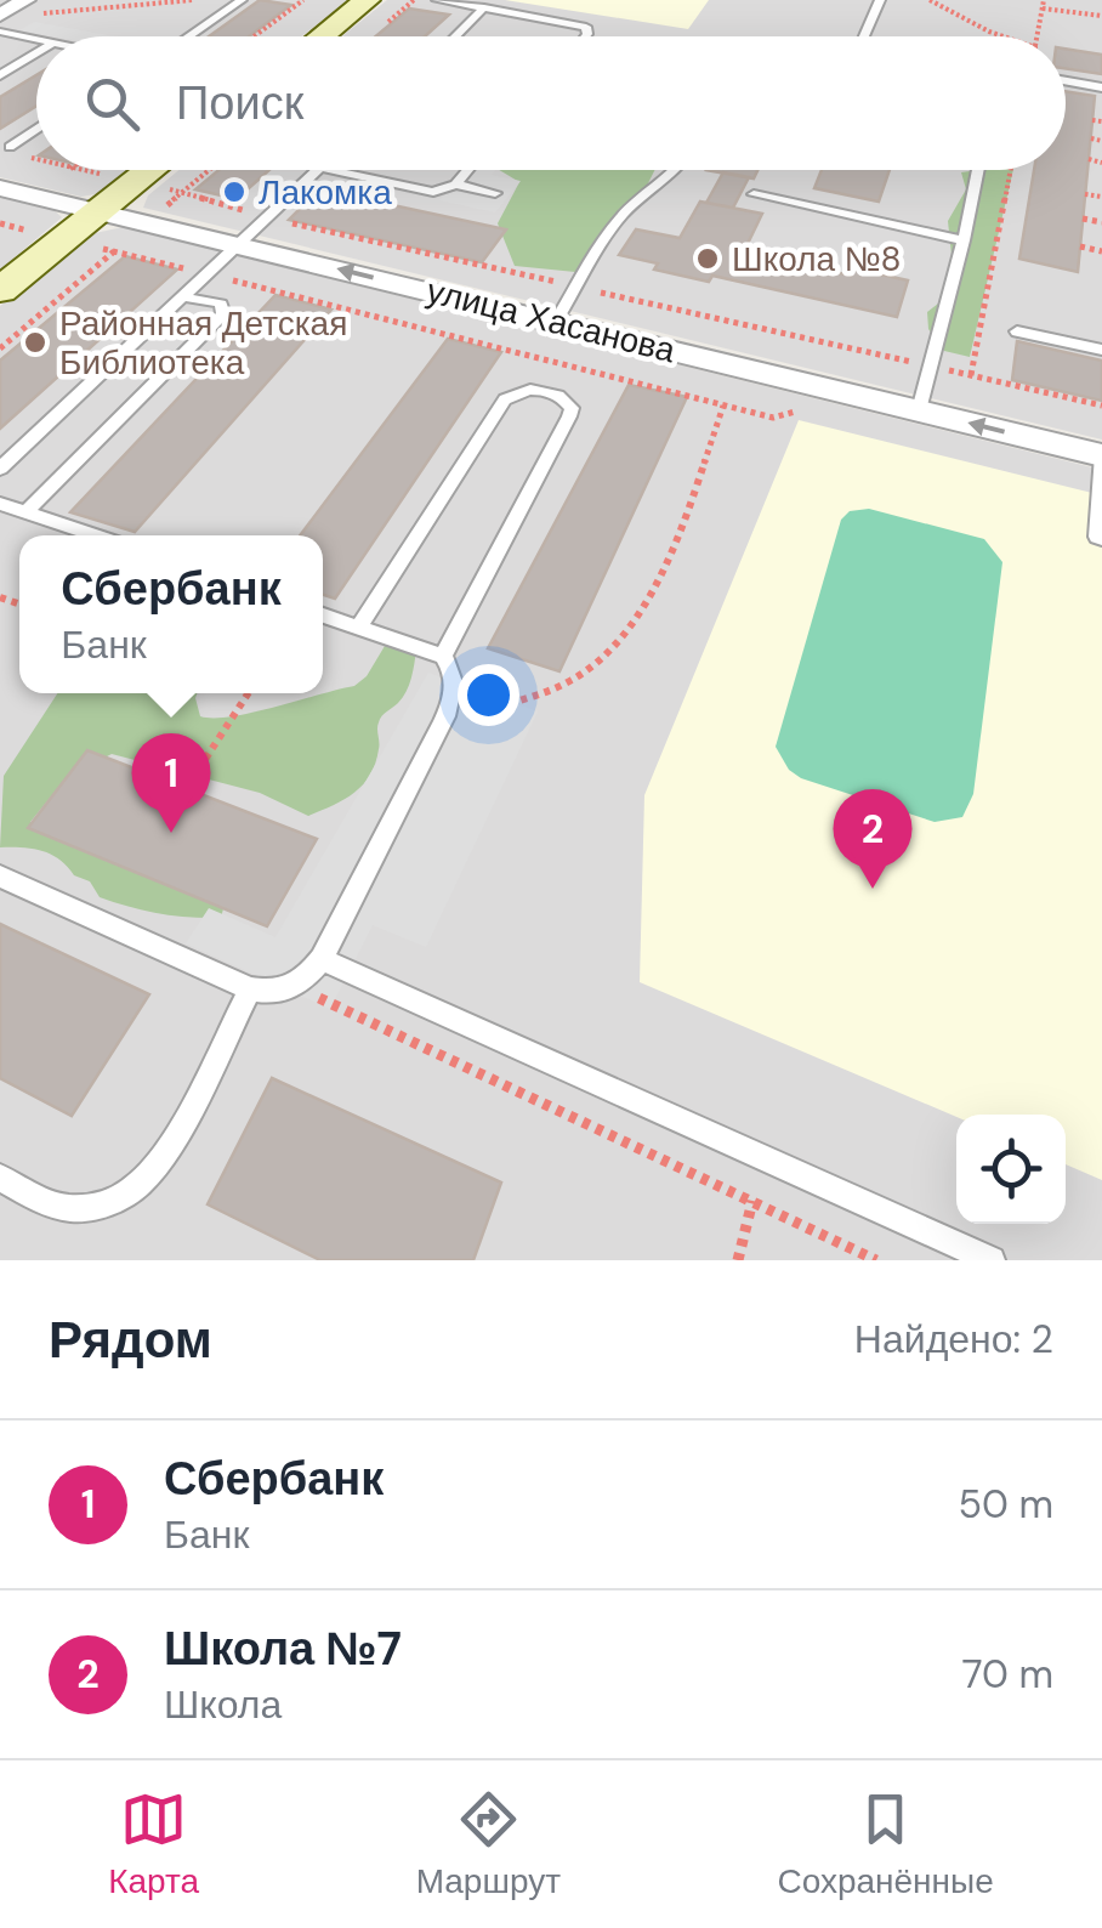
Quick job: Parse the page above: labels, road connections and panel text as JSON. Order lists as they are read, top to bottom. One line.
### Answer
{"streets":{"street":["улица Хасанова"]},"one_way":["улица Хасанова"],"places":["Лакомка","Школа №8","Районная Детская Библиотека"],"page":{"search":"Поиск","popup":["Сбербанк","Банк"],"pins":["1","2"],"heading":["Рядом","Найдено: 2"],"list":[{"mark":"1","name":"Сбербанк","note":"Банк","value":"50 m"},{"mark":"2","name":"Школа №7","note":"Школа","value":"70 m"}],"nav":["Карта","Маршрут","Сохранённые"]}}
